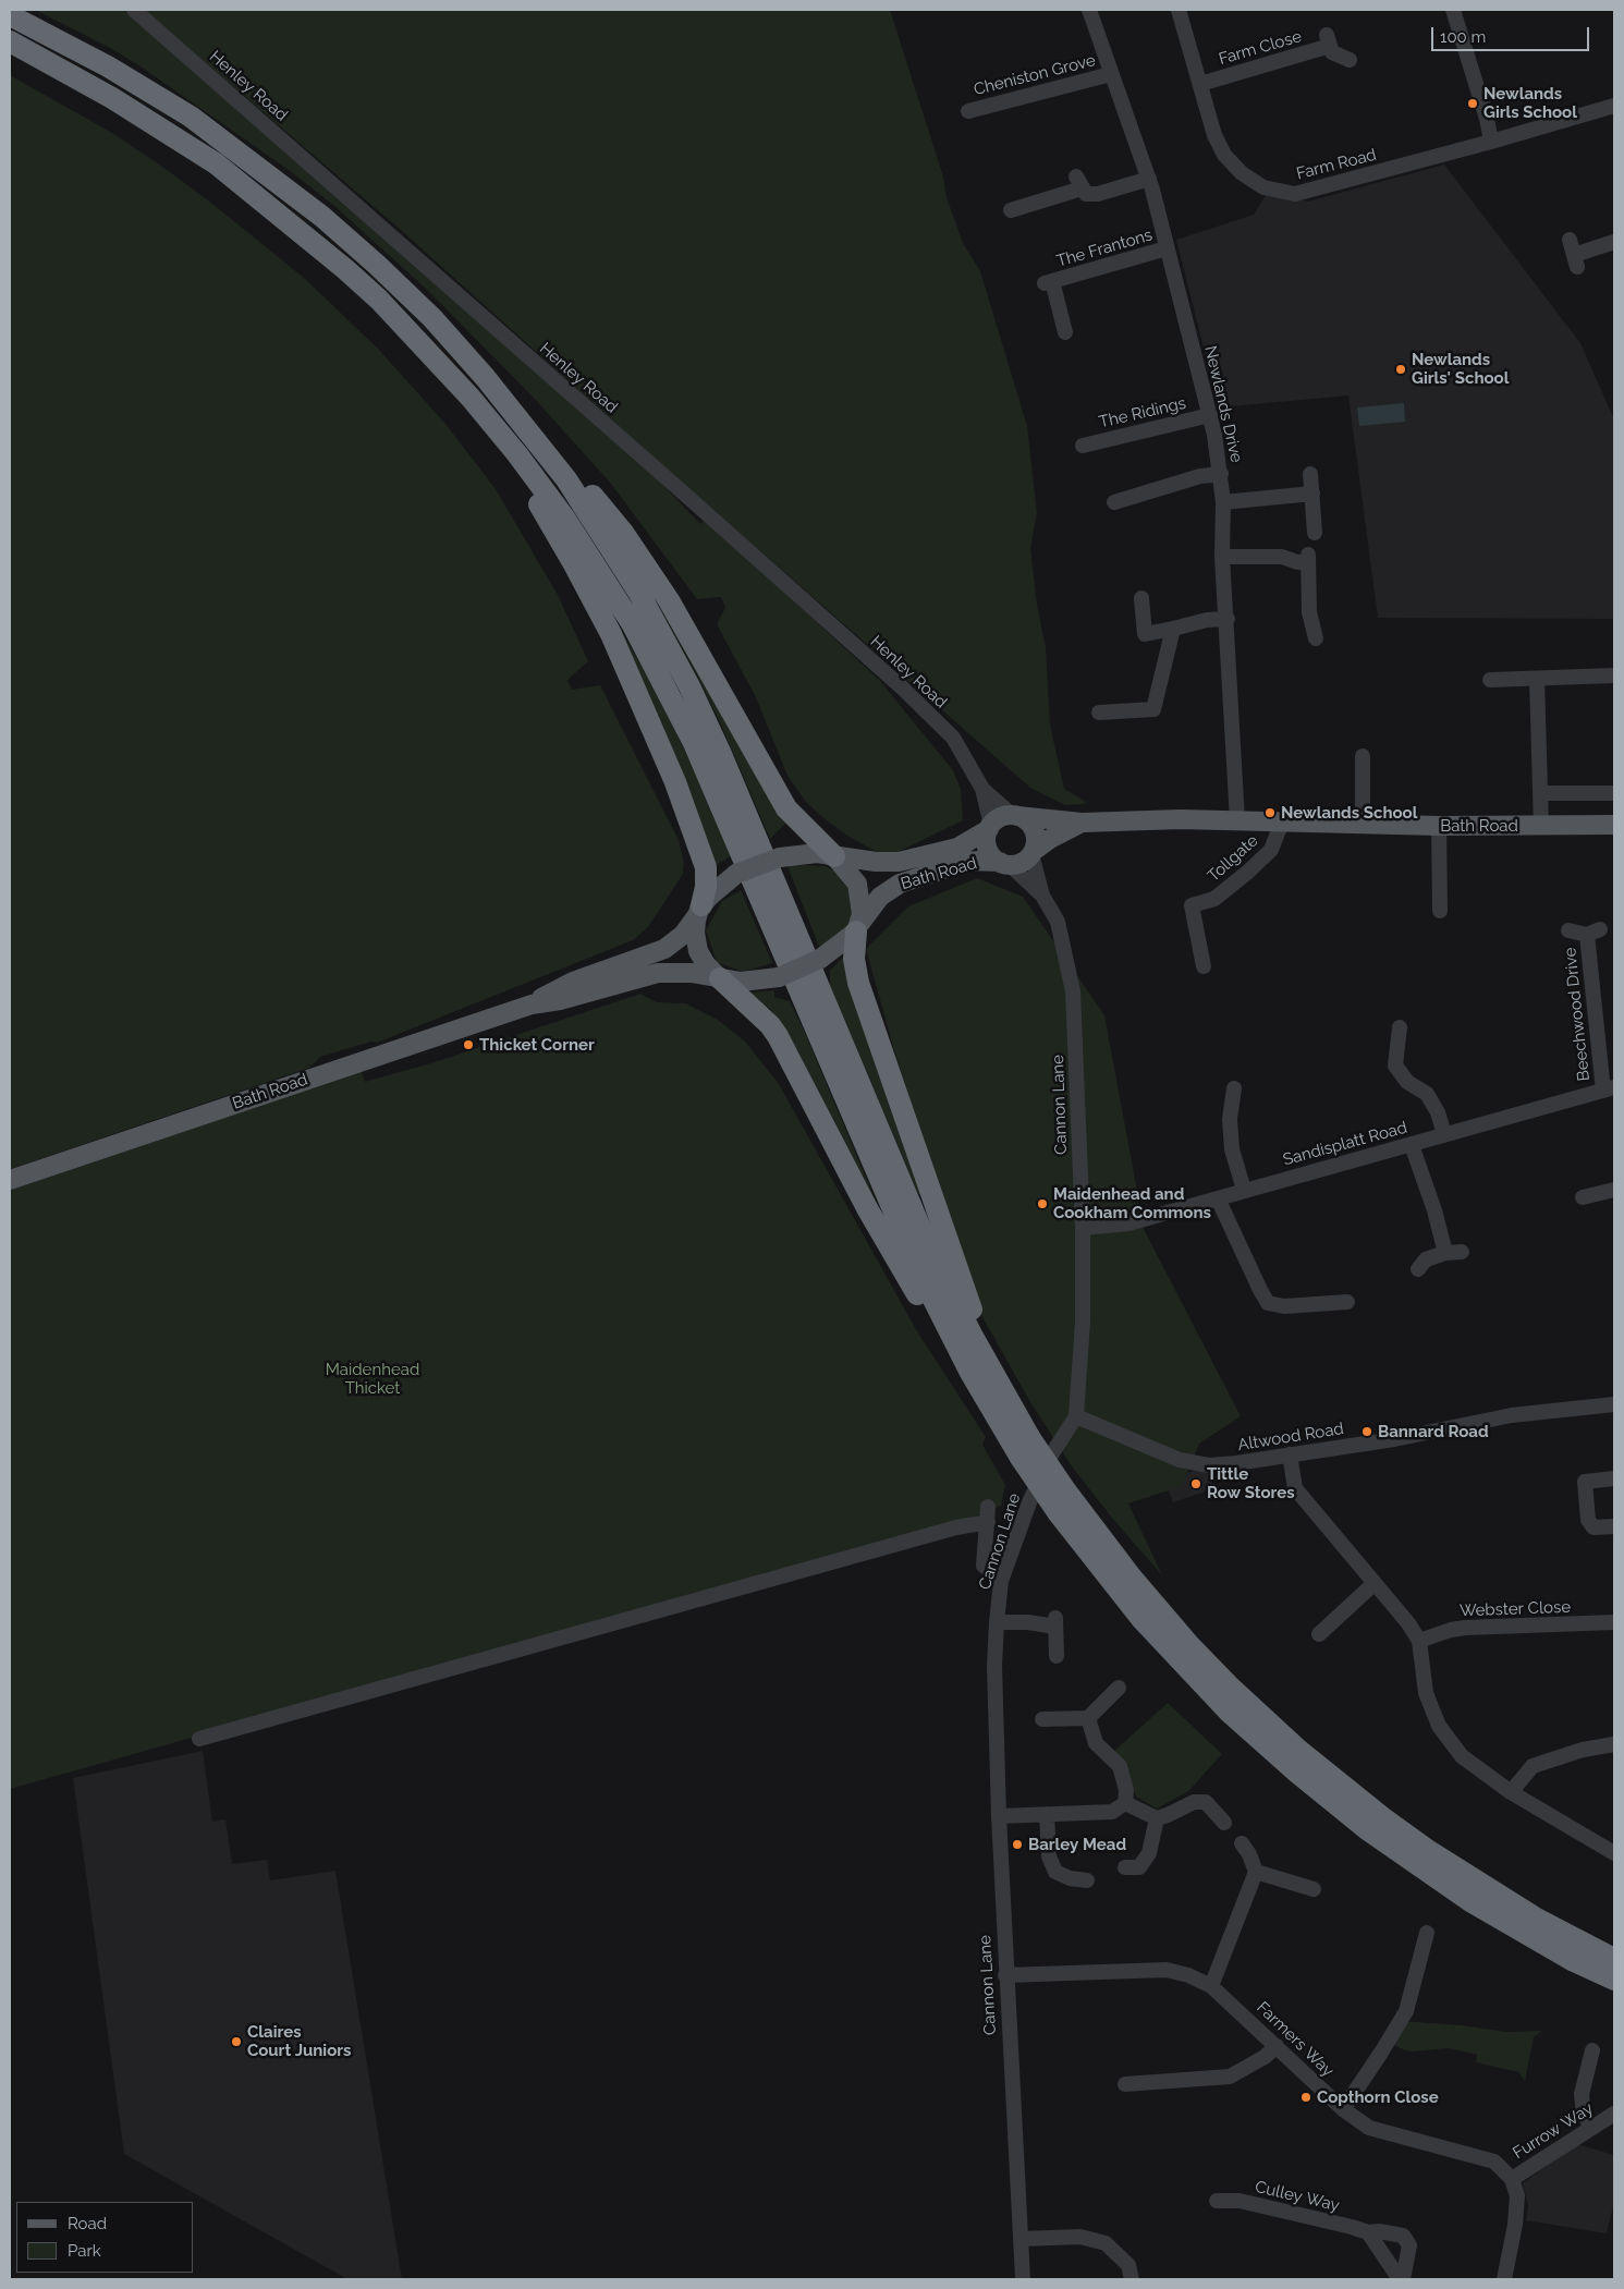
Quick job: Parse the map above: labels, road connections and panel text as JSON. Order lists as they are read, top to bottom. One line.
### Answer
{"streets":{"main road":["Bath Road"],"street":["Farm Close","Cheniston Grove","Henley Road","Farm Road","The Frantons","Newlands Drive","The Ridings","Tollgate","Beechwood Drive","Cannon Lane","Sandisplatt Road","Altwood Road","Webster Close","Farmers Way","Furrow Way","Culley Way"]},"crossings":[["Farm Close","Farm Road"],["Cheniston Grove","Newlands Drive"],["Henley Road","Bath Road"],["Henley Road","Cannon Lane"],["The Frantons","Newlands Drive"],["Newlands Drive","The Ridings"],["Newlands Drive","Bath Road"],["Bath Road","Tollgate"],["Bath Road","Cannon Lane"],["Beechwood Drive","Sandisplatt Road"],["Cannon Lane","Sandisplatt Road"],["Cannon Lane","Altwood Road"],["Cannon Lane","Farmers Way"],["Farmers Way","Furrow Way"]],"parks":["Maidenhead Thicket"],"places":["Newlands Girls School","Newlands Girls' School","Newlands School","Thicket Corner","Maidenhead and Cookham Commons","Bannard Road","Tittle Row Stores","Barley Mead","Claires Court Juniors","Copthorn Close"],"legend":["Road","Park"],"scale_bar":"100 m"}
